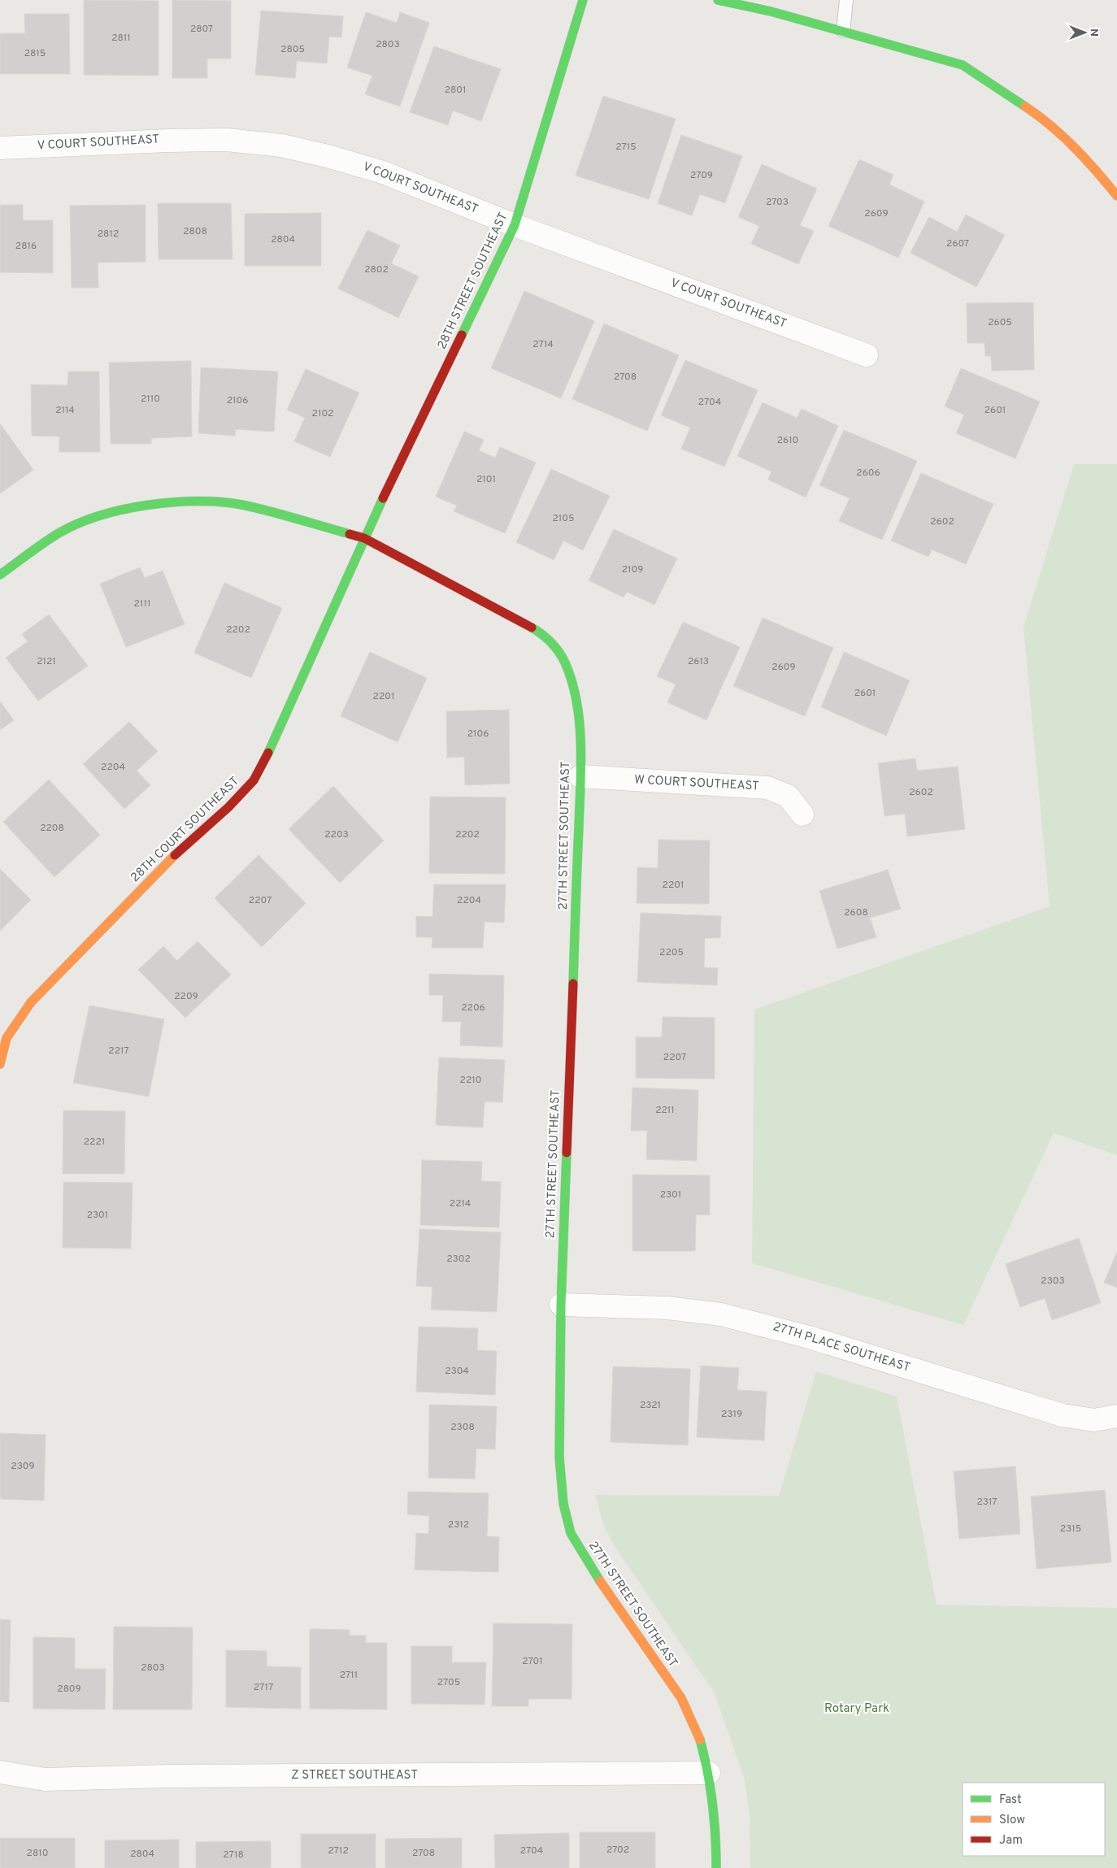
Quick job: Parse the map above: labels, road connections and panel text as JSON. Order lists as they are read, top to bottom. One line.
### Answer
{"streets":{"street":["V COURT SOUTHEAST","28TH STREET SOUTHEAST","W COURT SOUTHEAST","28TH COURT SOUTHEAST","27TH STREET SOUTHEAST","27TH PLACE SOUTHEAST","Z STREET SOUTHEAST"]},"crossings":[["V COURT SOUTHEAST","28TH STREET SOUTHEAST"],["28TH STREET SOUTHEAST","28TH COURT SOUTHEAST"],["28TH STREET SOUTHEAST","27TH STREET SOUTHEAST"],["W COURT SOUTHEAST","27TH STREET SOUTHEAST"],["28TH COURT SOUTHEAST","27TH STREET SOUTHEAST"],["27TH STREET SOUTHEAST","27TH PLACE SOUTHEAST"],["27TH STREET SOUTHEAST","Z STREET SOUTHEAST"]],"parks":["Rotary Park"],"house_numbers":["2807","2811","2803","2805","2815","2801","2715","2709","2703","2609","2808","2812","2804","2607","2816","2802","2605","2714","2708","2110","2106","2704","2114","2601","2102","2610","2606","2101","2105","2602","2109","2111","2202","2121","2613","2609","2601","2201","2106","2204","2602","2208","2203","2202","2201","2207","2204","2608","2205","2209","2206","2217","2207","2210","2211","2221","2301","2214","2301","2302","2303","2304","2321","2319","2308","2309","2317","2312","2315","2701","2803","2711","2705","2717","2809","2702","2712","2704","2810","2708","2804","2718"],"legend":["Fast","Slow","Jam"],"north":"right"}
